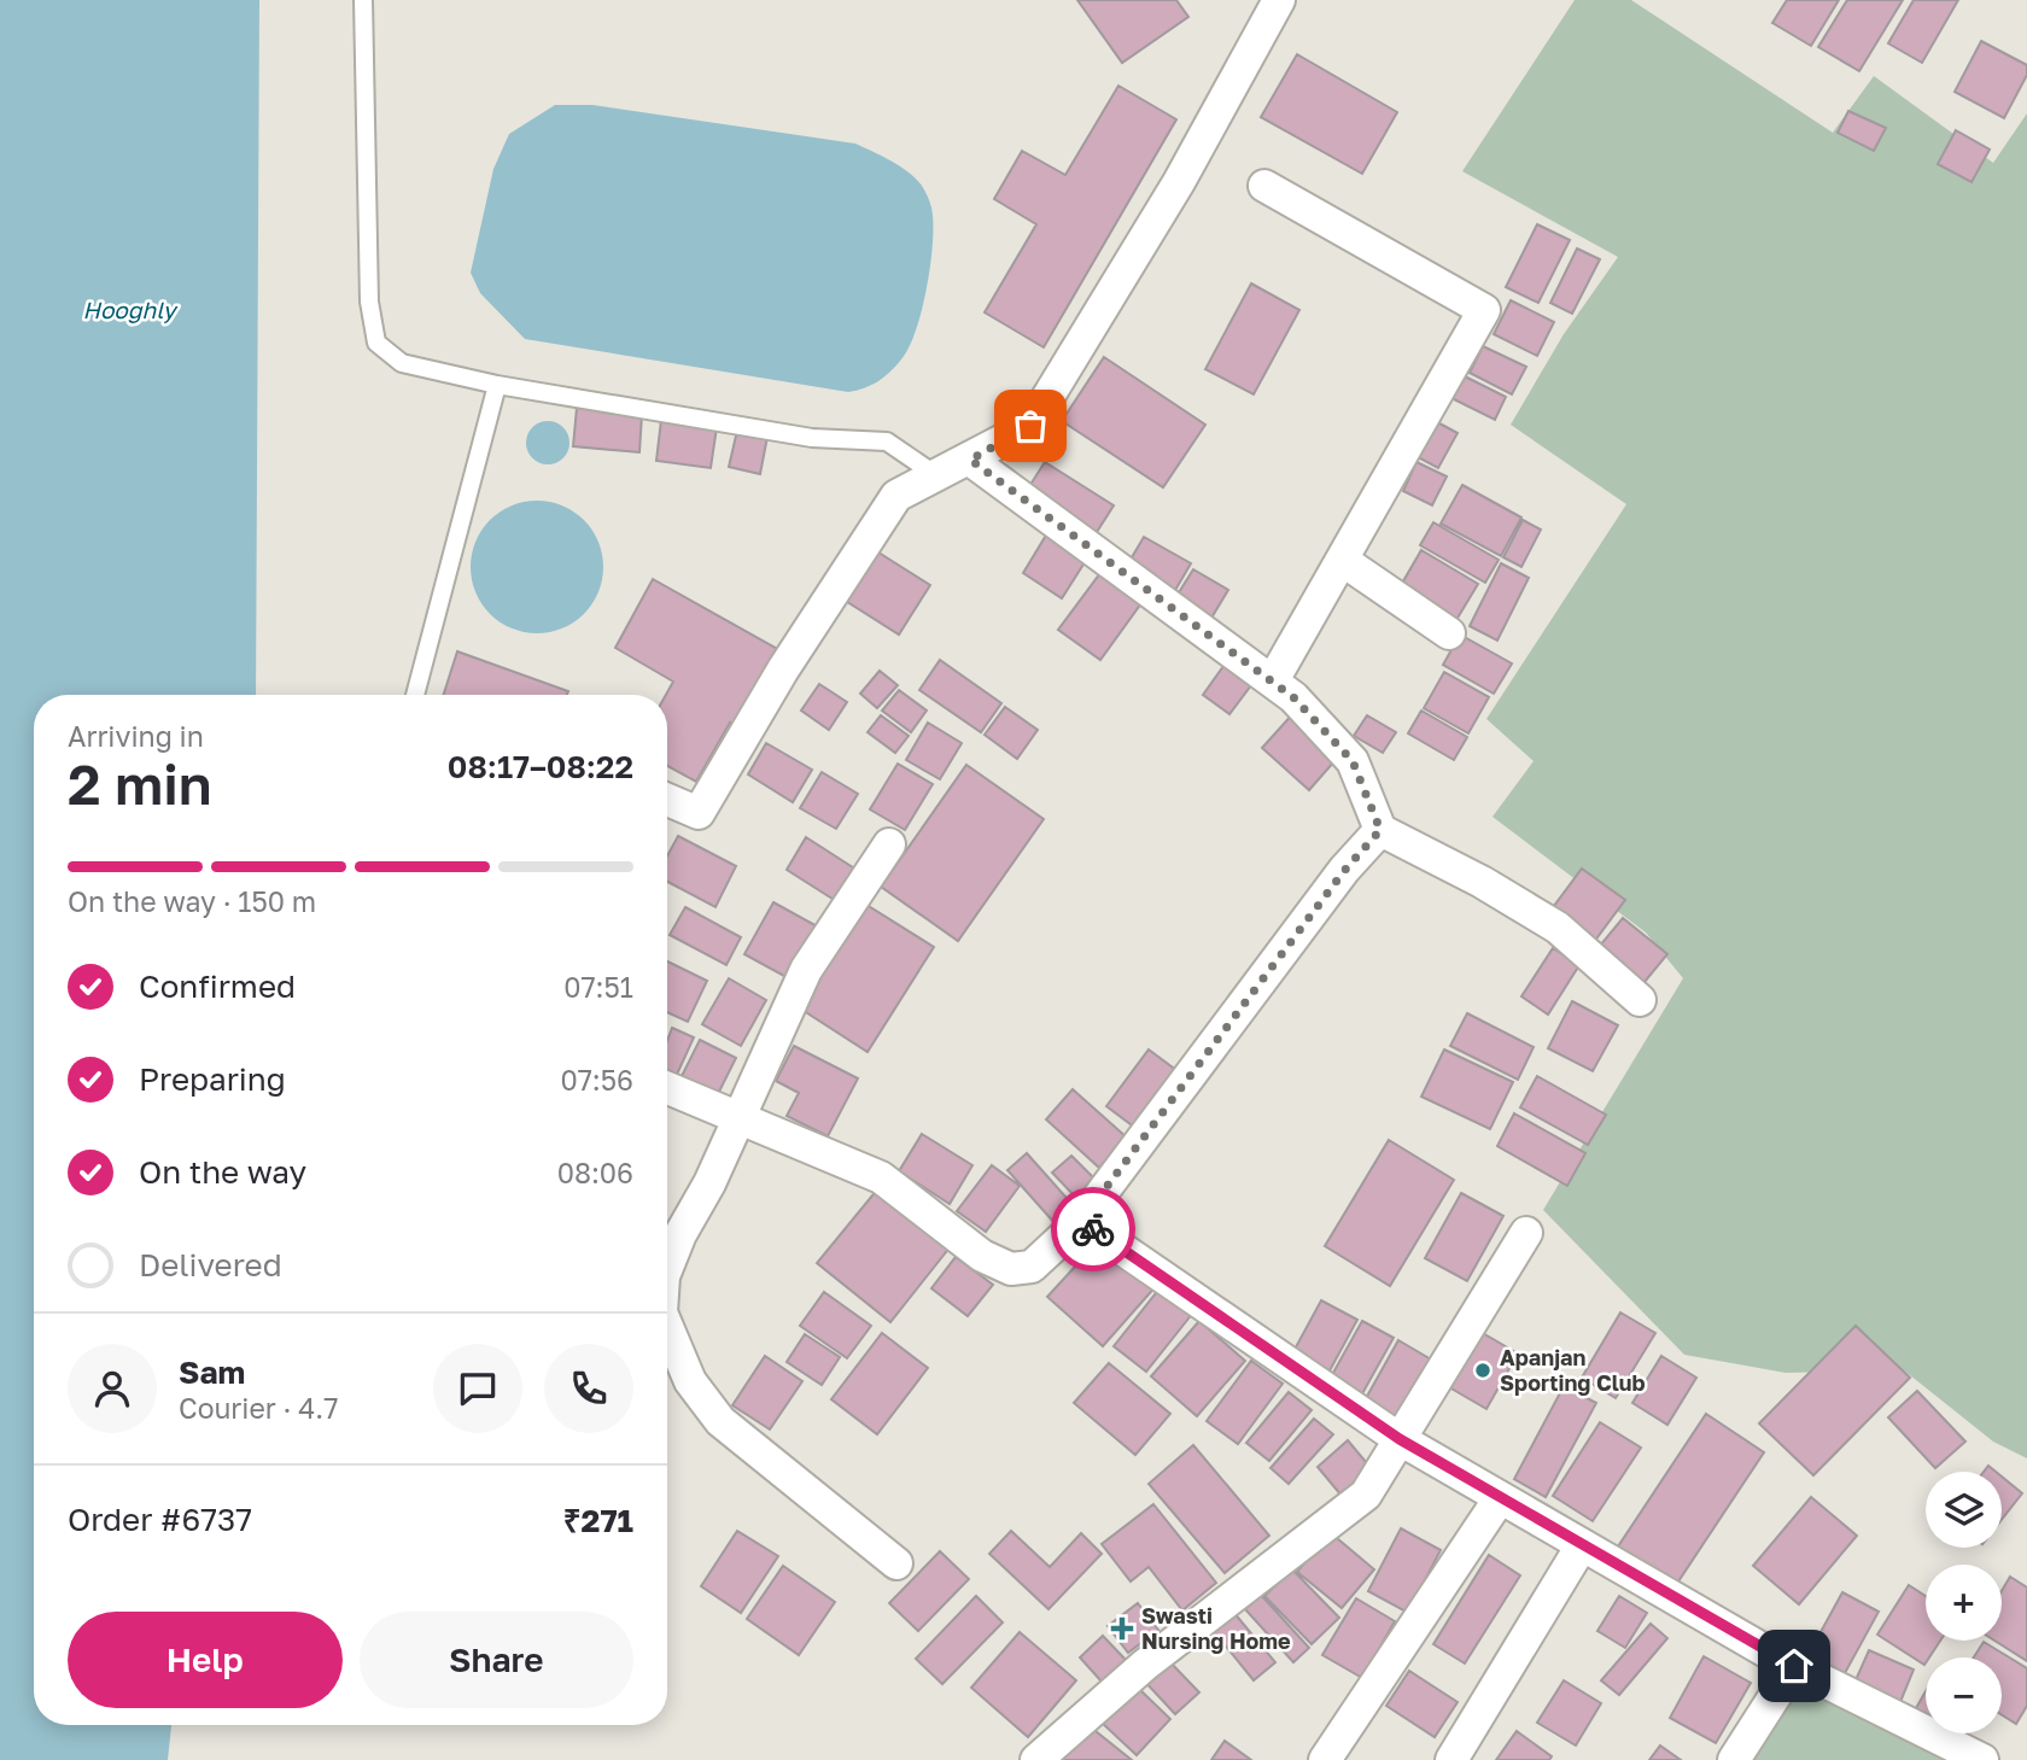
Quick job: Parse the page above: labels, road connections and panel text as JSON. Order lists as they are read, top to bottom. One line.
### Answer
{"water":["Hooghly"],"places":{"other":["Apanjan Sporting Club"],"health":["Swasti Nursing Home"]},"page":{"heading":["2 min","Arriving in","08:17–08:22"],"panel":["Sam","Courier · 4.7","Order #6737","₹271"],"bar":"On the way · 150 m","list":[["Confirmed","07:51"],["Preparing","07:56"],["On the way","08:06"],"Delivered"],"map_buttons":["+","−"],"buttons":["Help","Share"]}}
